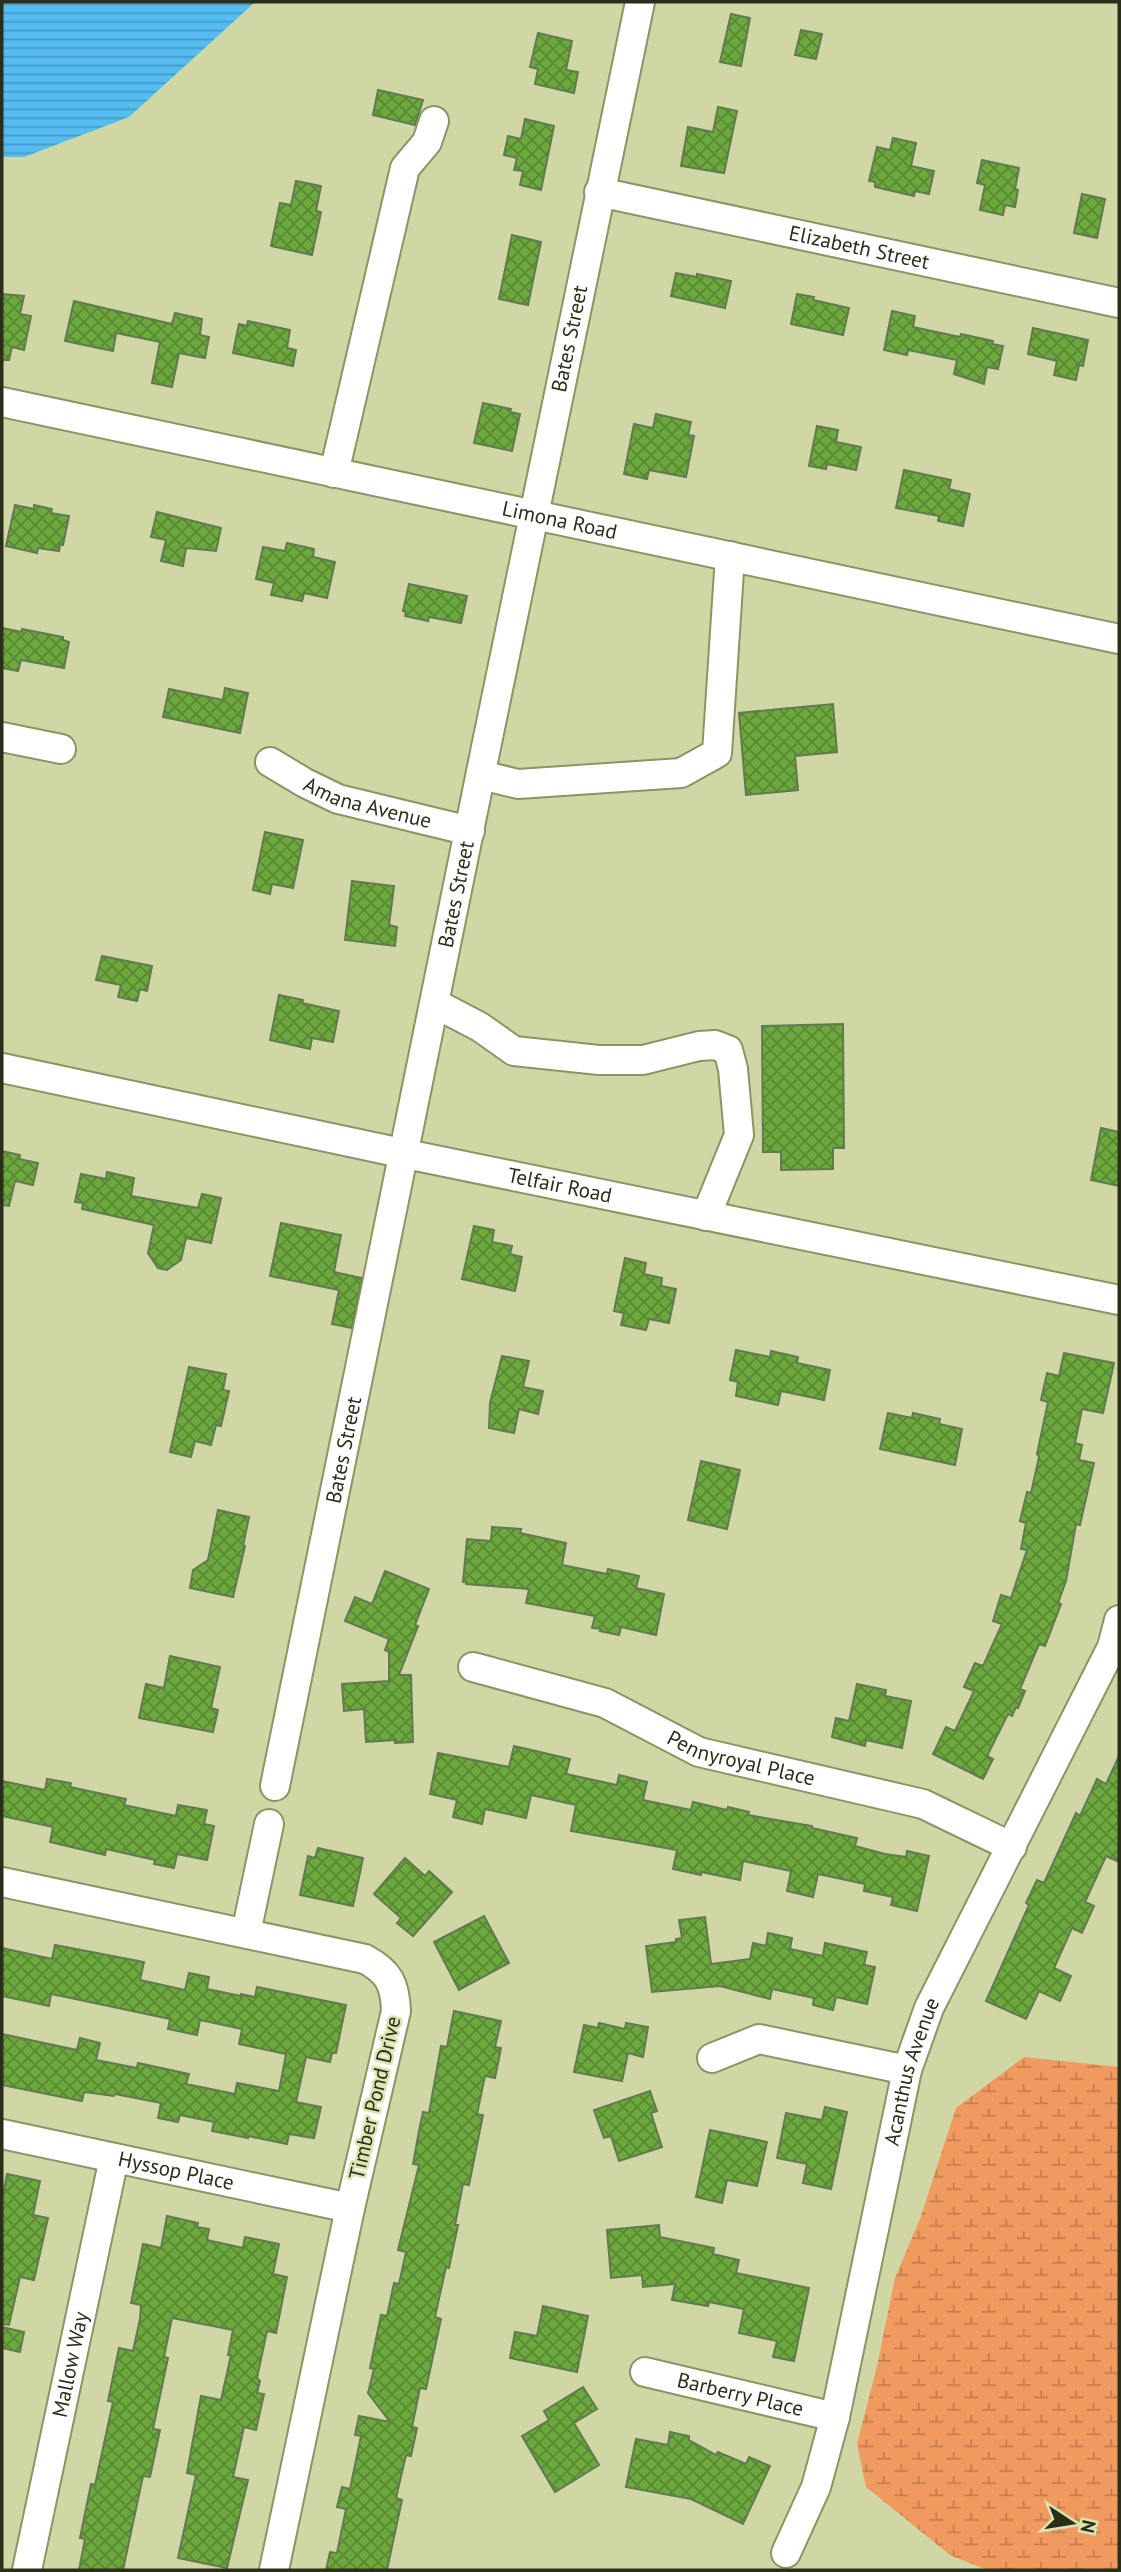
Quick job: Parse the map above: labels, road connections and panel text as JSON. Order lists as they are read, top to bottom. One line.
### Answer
{"streets":{"street":["Elizabeth Street","Bates Street","Limona Road","Amana Avenue","Telfair Road","Pennyroyal Place","Acanthus Avenue","Timber Pond Drive","Hyssop Place","Mallow Way","Barberry Place"]},"crossings":[["Elizabeth Street","Bates Street"],["Bates Street","Limona Road"],["Bates Street","Amana Avenue"],["Bates Street","Telfair Road"],["Pennyroyal Place","Acanthus Avenue"],["Acanthus Avenue","Barberry Place"],["Timber Pond Drive","Hyssop Place"],["Hyssop Place","Mallow Way"]],"north":"right"}
